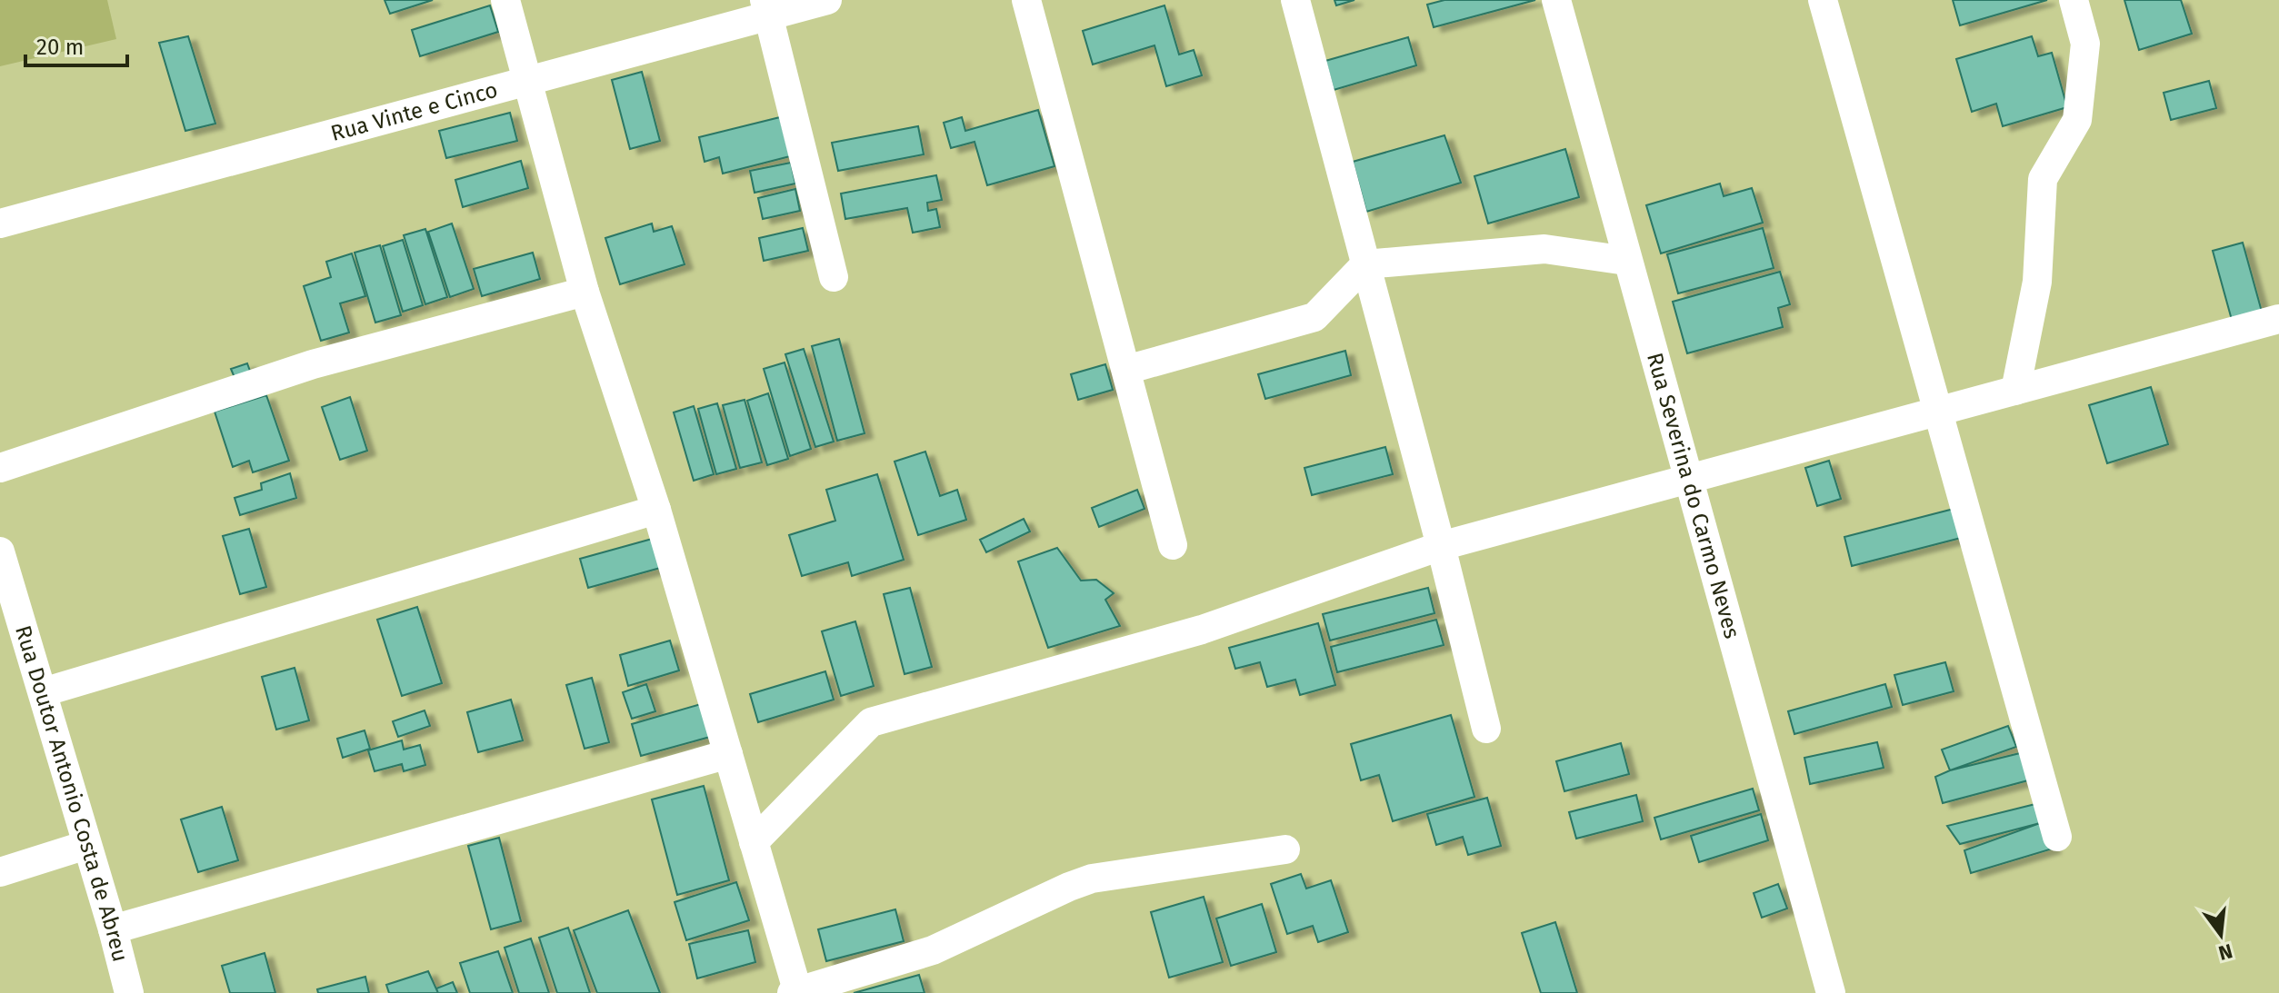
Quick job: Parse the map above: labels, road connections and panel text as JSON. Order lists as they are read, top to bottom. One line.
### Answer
{"streets":{"street":["Rua Vinte e Cinco","Rua Severina do Carmo Neves","Rua Doutor Antonio Costa de Abreu"]},"scale_bar":"20 m","north":"bottom"}
